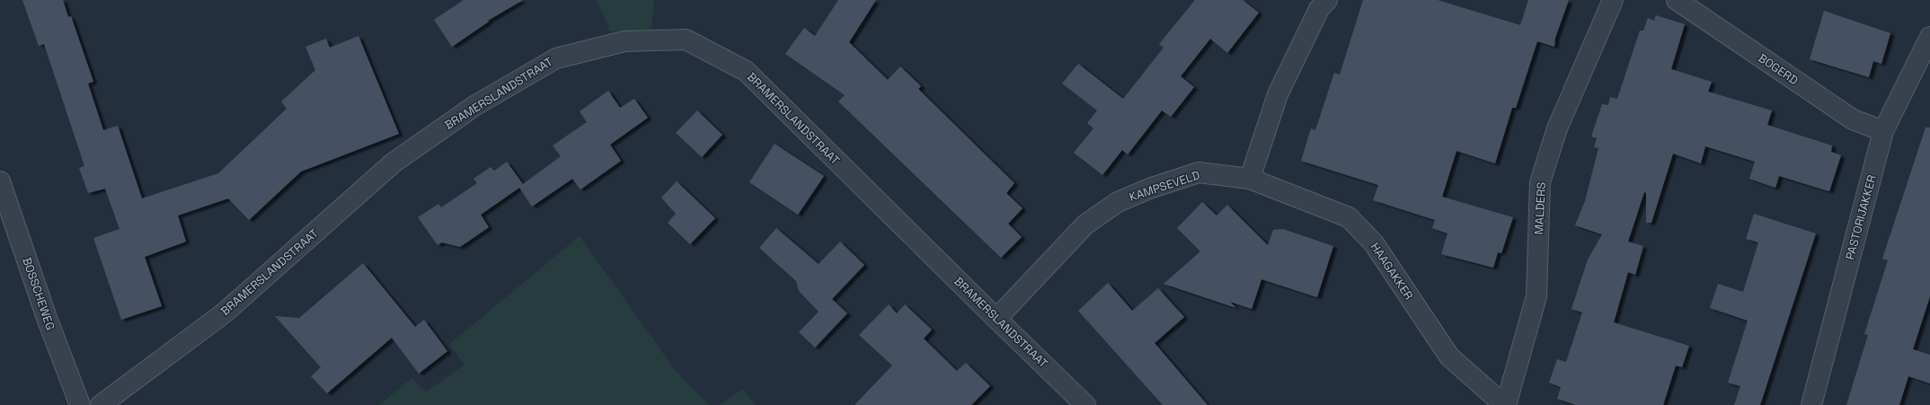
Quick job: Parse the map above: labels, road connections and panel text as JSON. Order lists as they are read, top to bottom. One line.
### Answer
{"streets":{"street":["BOGERD","BRAMERSLANDSTRAAT","KAMPSEVELD","MALDERS","PASTORIJAKKER","HAAGAKKER","BOSSCHEWEG"]},"crossings":[["BOGERD","PASTORIJAKKER"],["BRAMERSLANDSTRAAT","KAMPSEVELD"],["KAMPSEVELD","HAAGAKKER"],["MALDERS","HAAGAKKER"]]}
